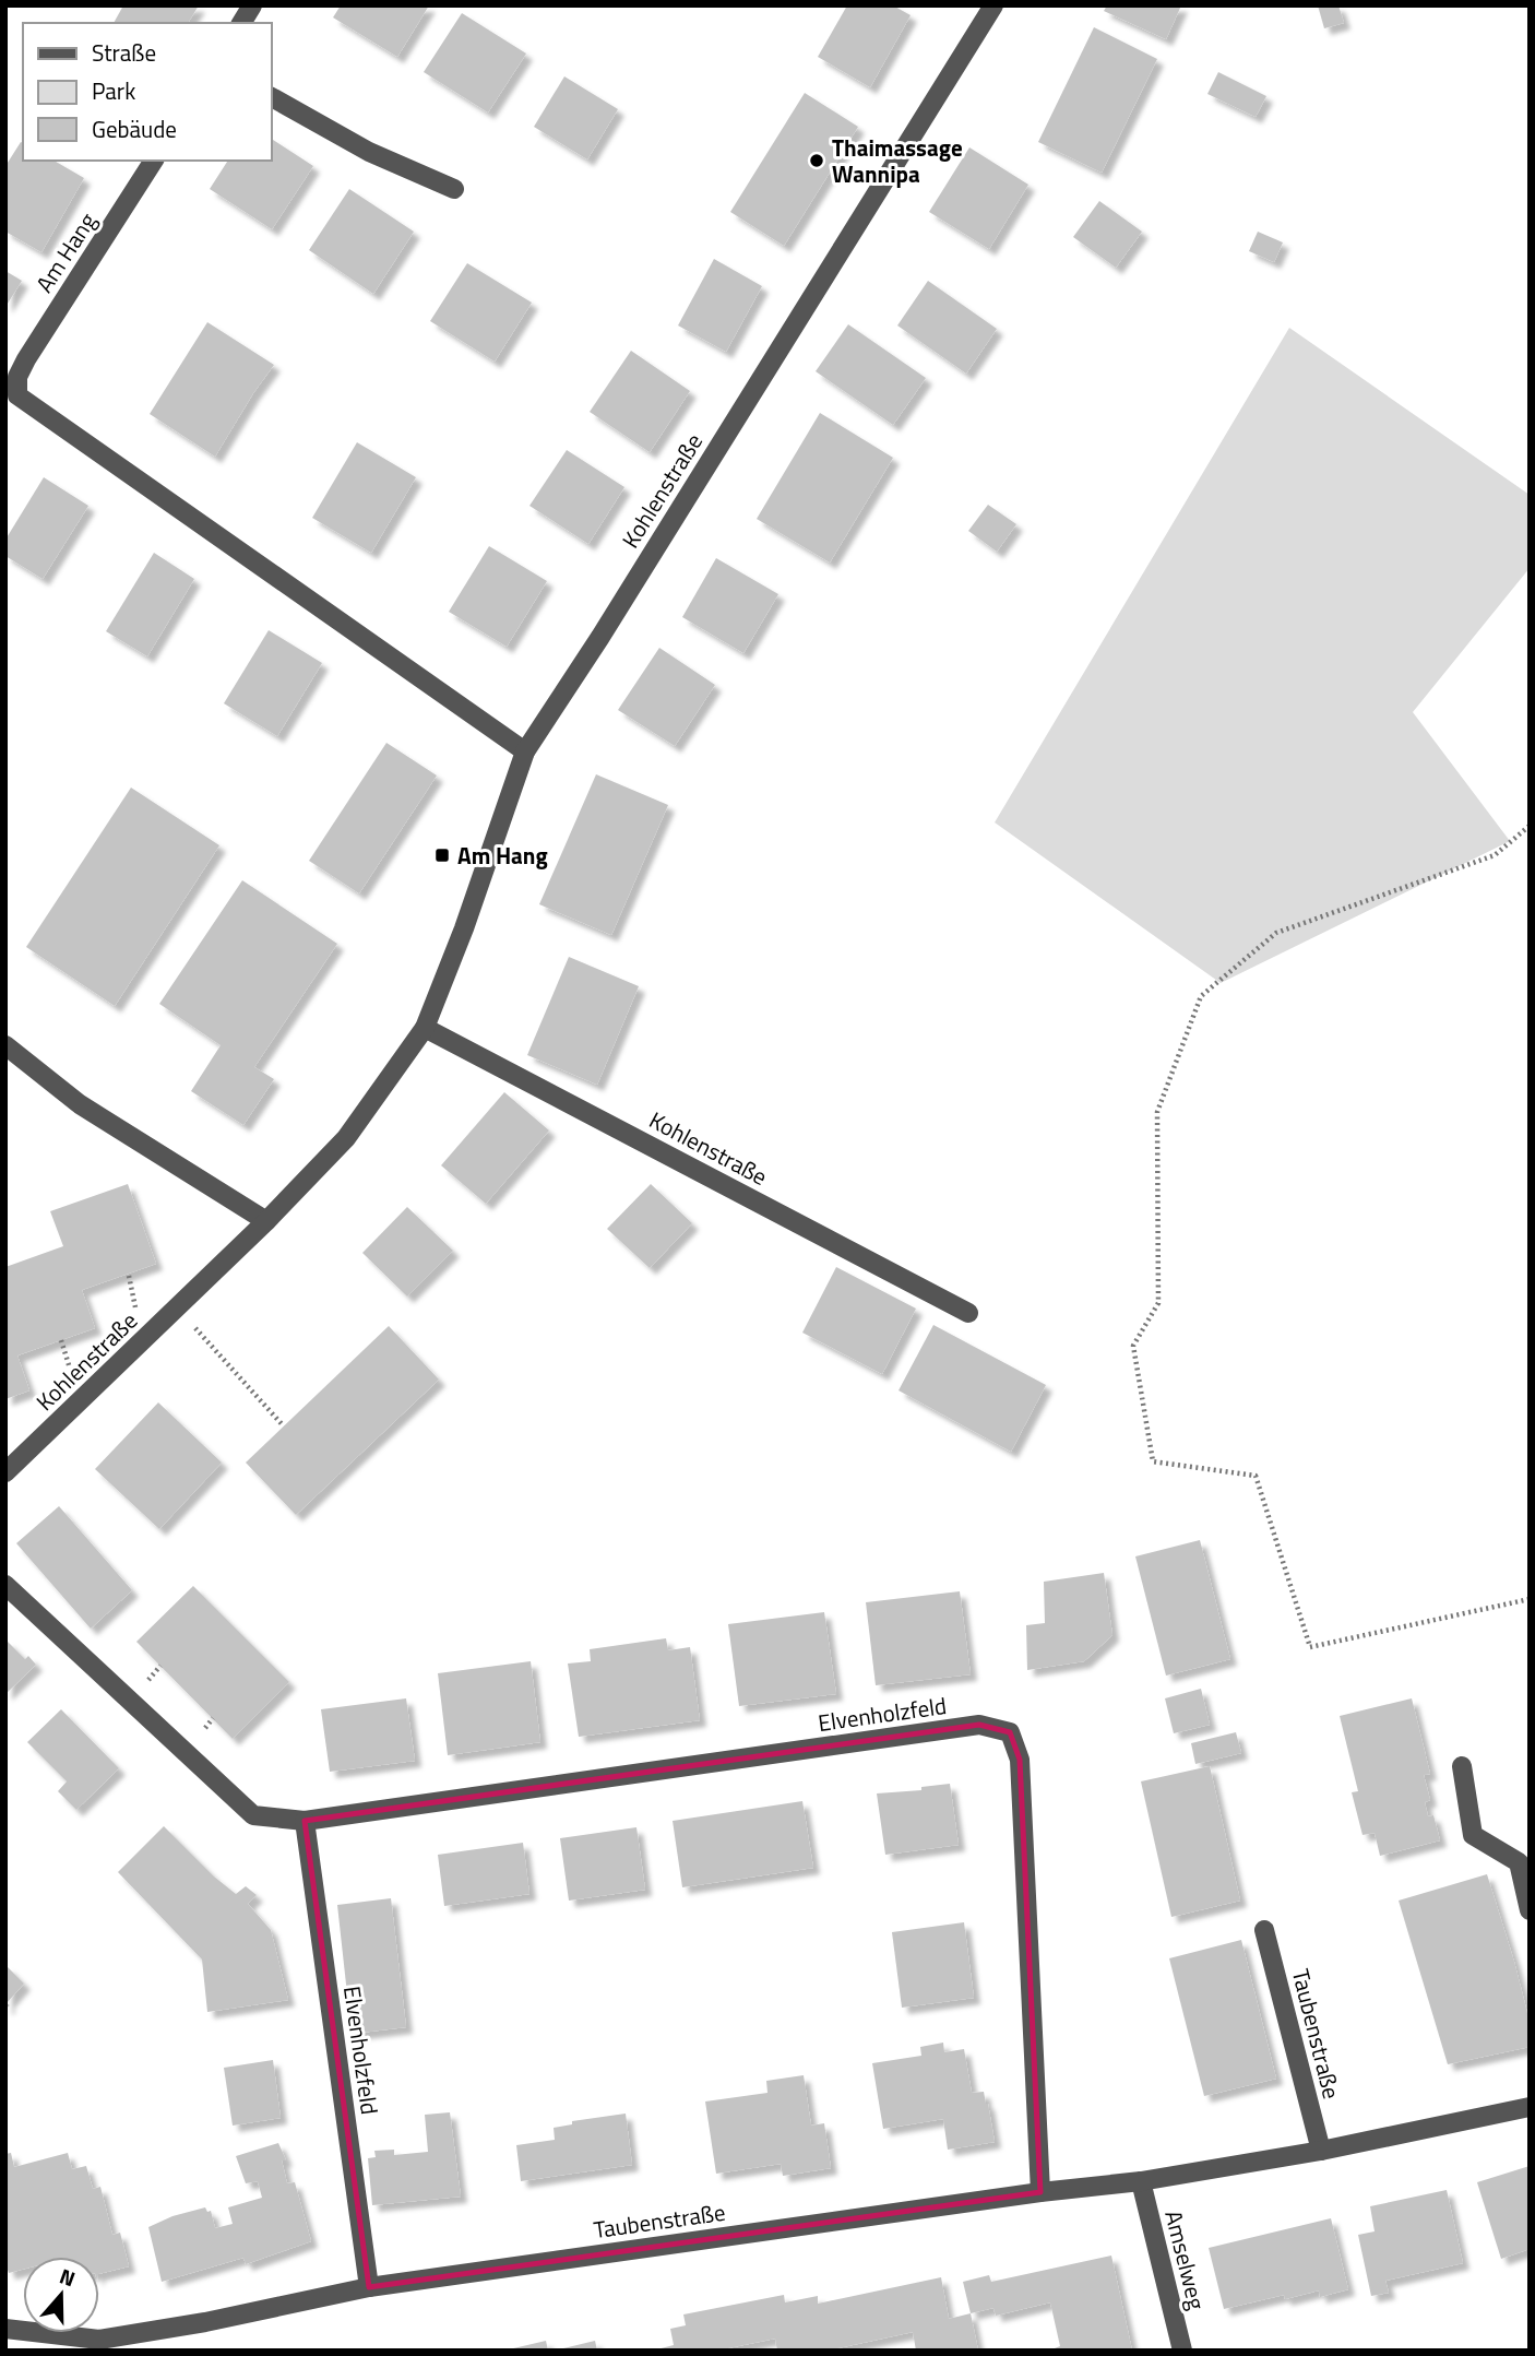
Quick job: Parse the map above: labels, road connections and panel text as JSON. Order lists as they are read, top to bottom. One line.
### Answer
{"streets":{"street":["Am Hang","Kohlenstraße","Elvenholzfeld","Taubenstraße","Amselweg"]},"crossings":[["Am Hang","Kohlenstraße"],["Elvenholzfeld","Taubenstraße"],["Taubenstraße","Amselweg"]],"places":{"other":["Thaimassage Wannipa"],"transit":["Am Hang"]},"legend":["Straße","Park","Gebäude"],"north":"top"}
